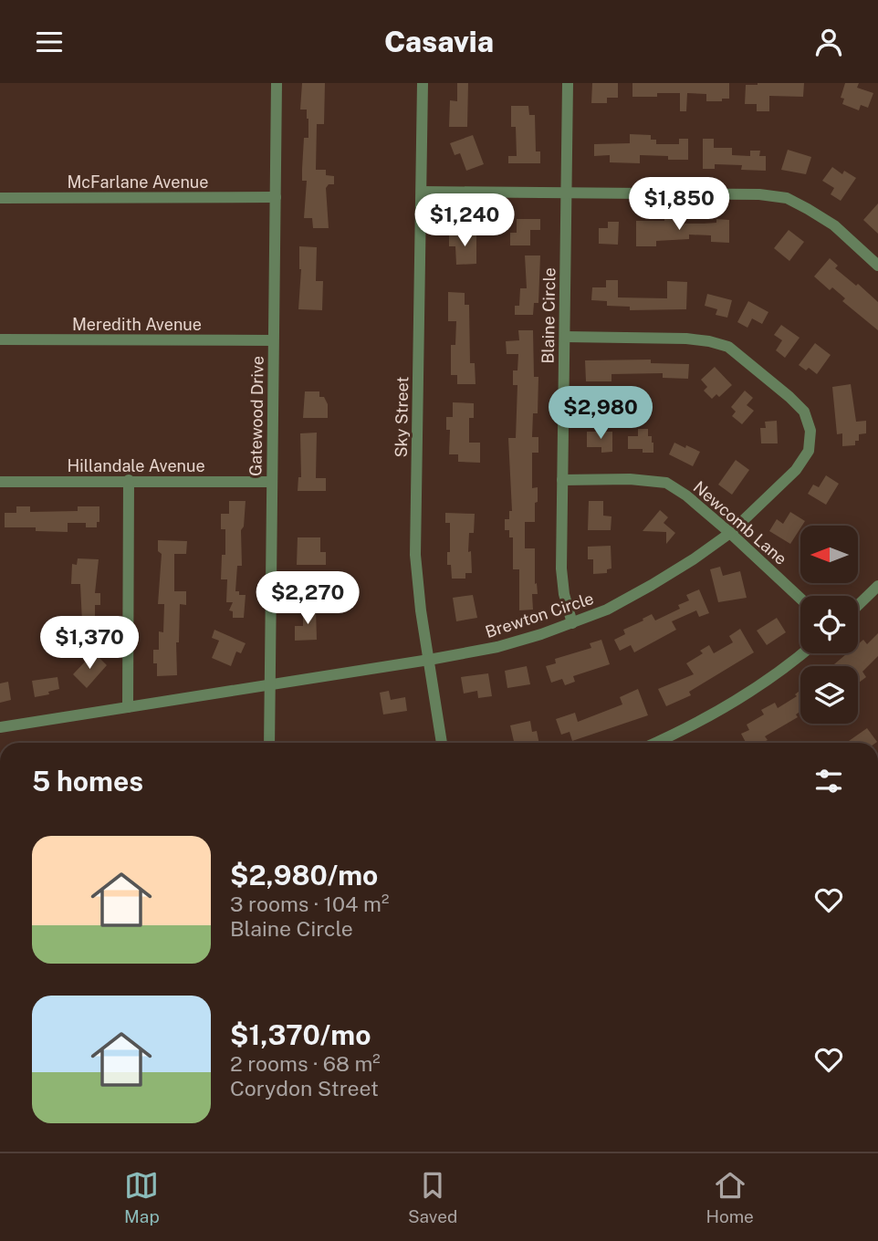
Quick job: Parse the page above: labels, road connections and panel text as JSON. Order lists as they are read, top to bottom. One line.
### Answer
{"streets":{"street":["McFarlane Avenue","Blaine Circle","Meredith Avenue","Gatewood Drive","Sky Street","Hillandale Avenue","Newcomb Lane","Brewton Circle"]},"crossings":[["McFarlane Avenue","Gatewood Drive"],["Blaine Circle","Newcomb Lane"],["Blaine Circle","Brewton Circle"],["Meredith Avenue","Gatewood Drive"],["Gatewood Drive","Hillandale Avenue"],["Gatewood Drive","Brewton Circle"],["Sky Street","Brewton Circle"],["Newcomb Lane","Brewton Circle"]],"north":"left","page":{"header":"Casavia","price":["$1,850","$1,240","$2,980","$2,270","$1,370"],"heading":"5 homes","list":[{"name":"$2,980/mo","note":"3 rooms · 104 m² · Blaine Circle"},{"name":"$1,370/mo","note":"2 rooms · 68 m² · Corydon Street"}],"tabs":["Map","Saved","Home"]}}
